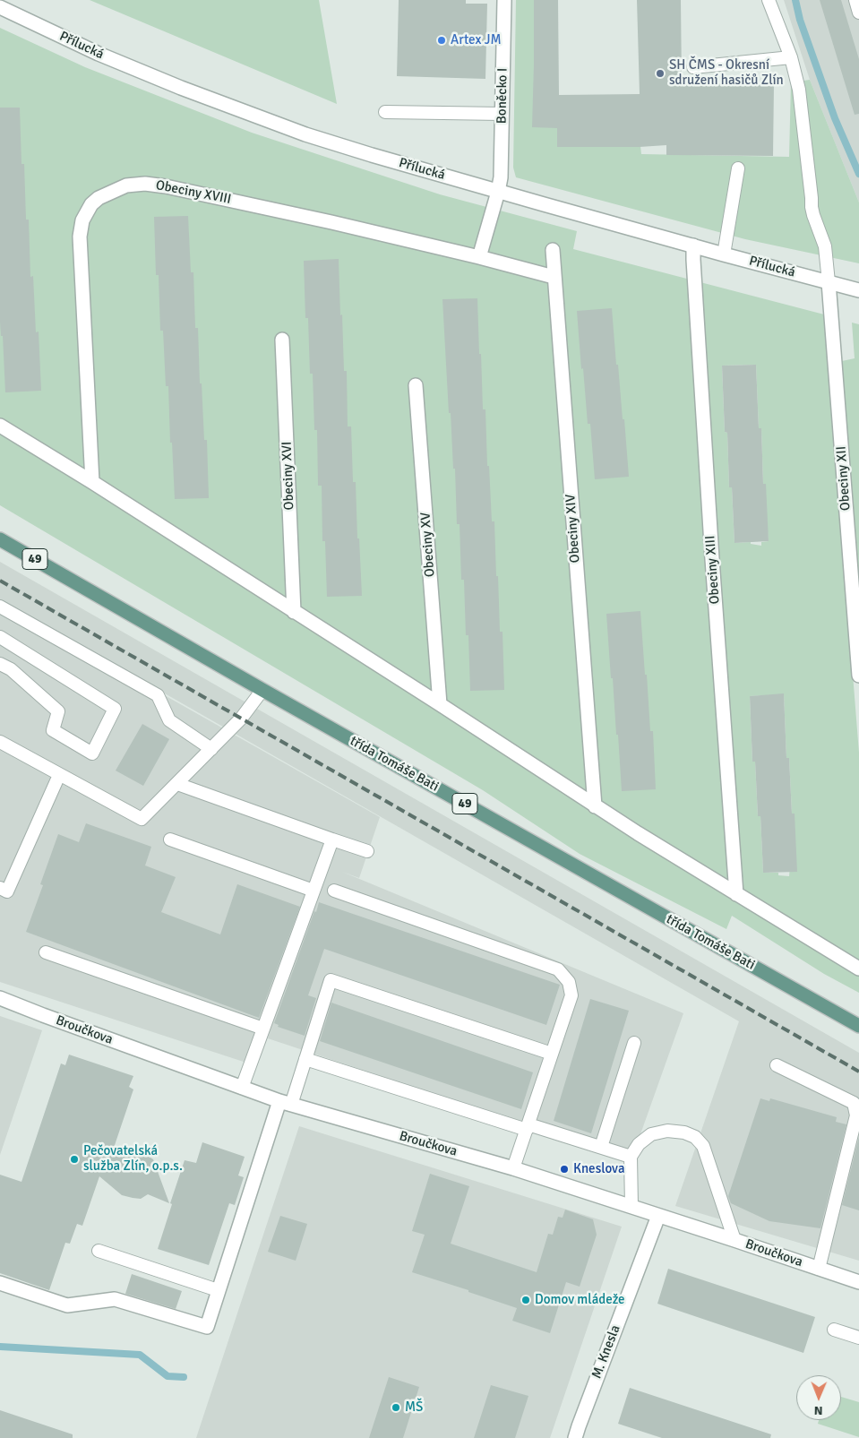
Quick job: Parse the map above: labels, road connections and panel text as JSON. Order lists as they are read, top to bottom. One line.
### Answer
{"streets":{"main road":["49","třída Tomáše Bati"],"street":["Přílucká","Boněcko I","Obeciny XVIII","Obeciny XVI","Obeciny XII","Obeciny XIV","Obeciny XV","Obeciny XIII","Broučkova","M. Knesla"]},"crossings":[["Přílucká","Boněcko I"],["Přílucká","Obeciny XII"],["Přílucká","Obeciny XIII"],["Obeciny XVIII","Obeciny XIV"],["Broučkova","M. Knesla"]],"places":["Artex JM","SH ČMS - Okresní sdružení hasičů Zlín","Pečovatelská služba Zlín, o.p.s.","Kneslova","Domov mládeže","MŠ"],"north":"bottom"}
